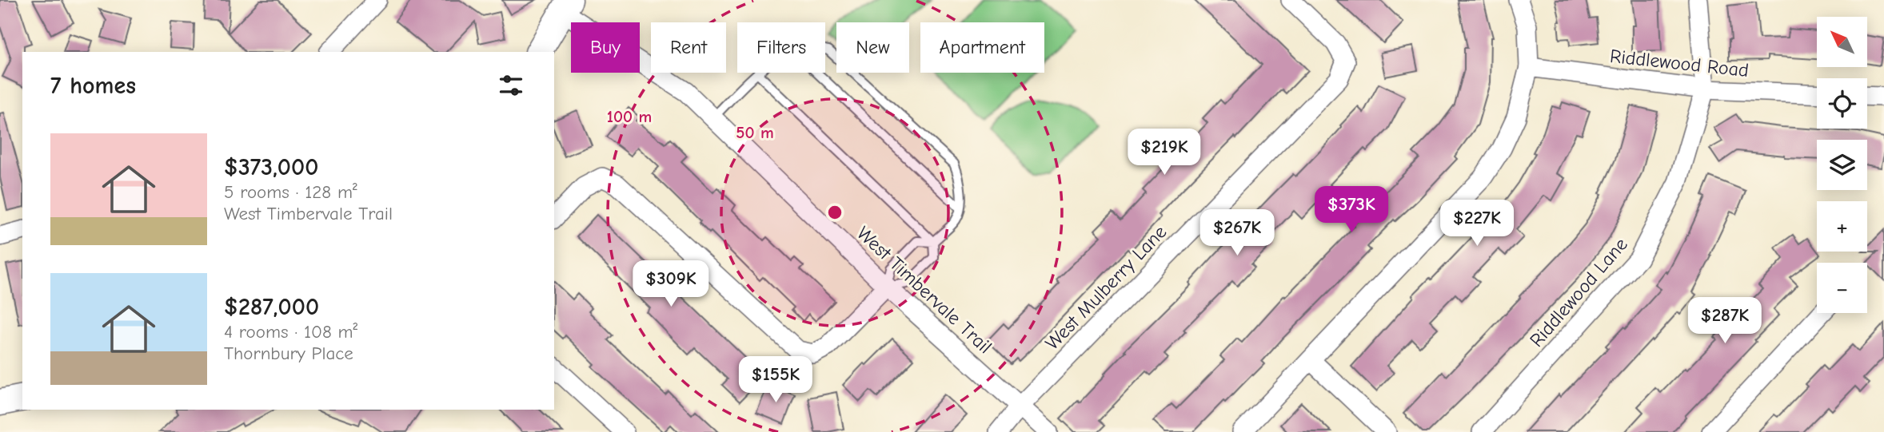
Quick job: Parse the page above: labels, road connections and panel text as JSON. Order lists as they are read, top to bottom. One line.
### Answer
{"streets":{"street":["Riddlewood Road","West Mulberry Lane","West Timbervale Trail","Riddlewood Lane"]},"crossings":[["Riddlewood Road","Riddlewood Lane"],["West Mulberry Lane","West Timbervale Trail"]],"north":"top left","page":{"map_buttons":["+","−"],"chip":["Buy","Rent","Filters","New","Apartment"],"heading":"7 homes","list":[{"name":"$373,000","note":"5 rooms · 128 m² · West Timbervale Trail"},{"name":"$287,000","note":"4 rooms · 108 m² · Thornbury Place"}],"price":["$219K","$373K","$227K","$267K","$309K","$287K","$155K"]},"rings":["100 m","50 m"]}
